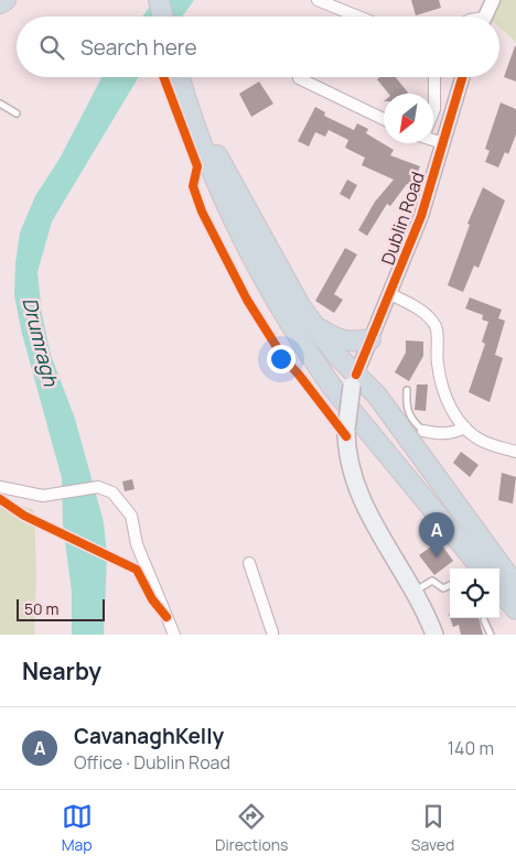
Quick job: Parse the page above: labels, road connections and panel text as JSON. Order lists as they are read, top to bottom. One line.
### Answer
{"streets":{"street":["Dublin Road"]},"water":["Drumragh"],"scale_bar":"50 m","north":"bottom left","page":{"search":"Search here","pins":"A","scale":"50 m","heading":"Nearby","list":[{"mark":"A","name":"CavanaghKelly","note":"Office · Dublin Road","value":"140 m"}],"nav":["Map","Directions","Saved"]}}
